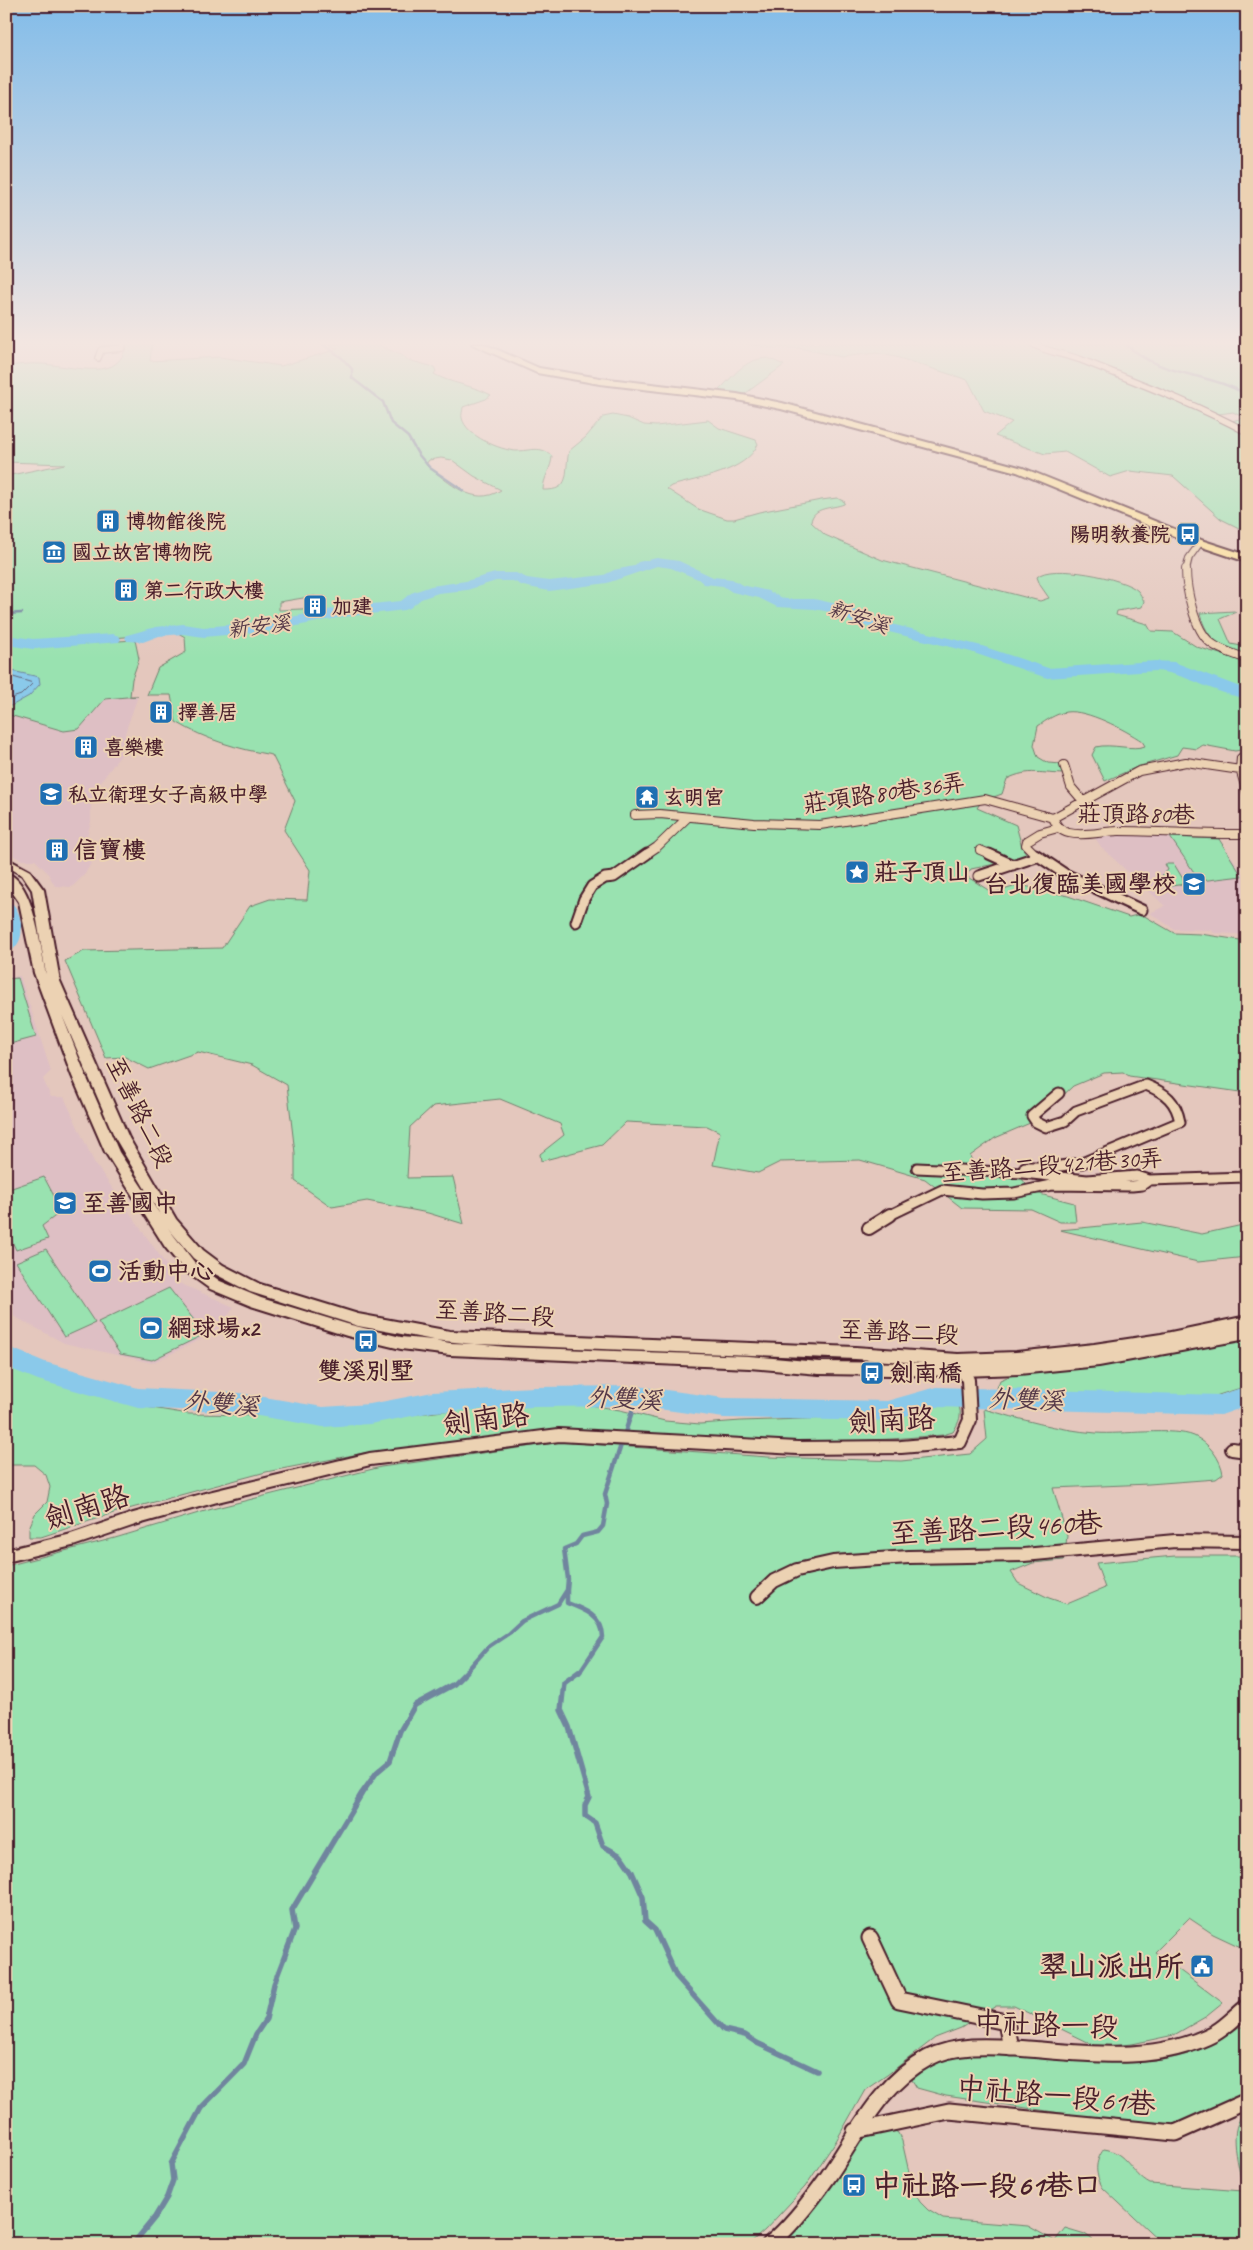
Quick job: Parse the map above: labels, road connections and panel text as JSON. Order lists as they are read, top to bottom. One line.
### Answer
{"streets":{"street":["莊項路80巷36弄","莊頂路80巷","至善路二段","至善路二段421巷30弄","劍南路","至善路二段460巷","中社路一段","中社路一段61巷"]},"crossings":[["莊項路80巷36弄","莊頂路80巷"],["至善路二段","劍南路"],["中社路一段","中社路一段61巷"]],"water":["新安溪","外雙溪"],"places":{"building":["博物館後院","第二行政大樓","加建","擇善居","喜樂樓","信寶樓"],"bus stop":["陽明教養院","雙溪別墅","劍南橋","中社路一段61巷口"],"museum":["國立故宮博物院"],"school or university":["私立衛理女子高級中學","台北復臨美國學校","至善國中"],"temple":["玄明宮"],"place":["莊子頂山"],"sports":["活動中心","網球場x2"],"public building":["翠山派出所"]}}
